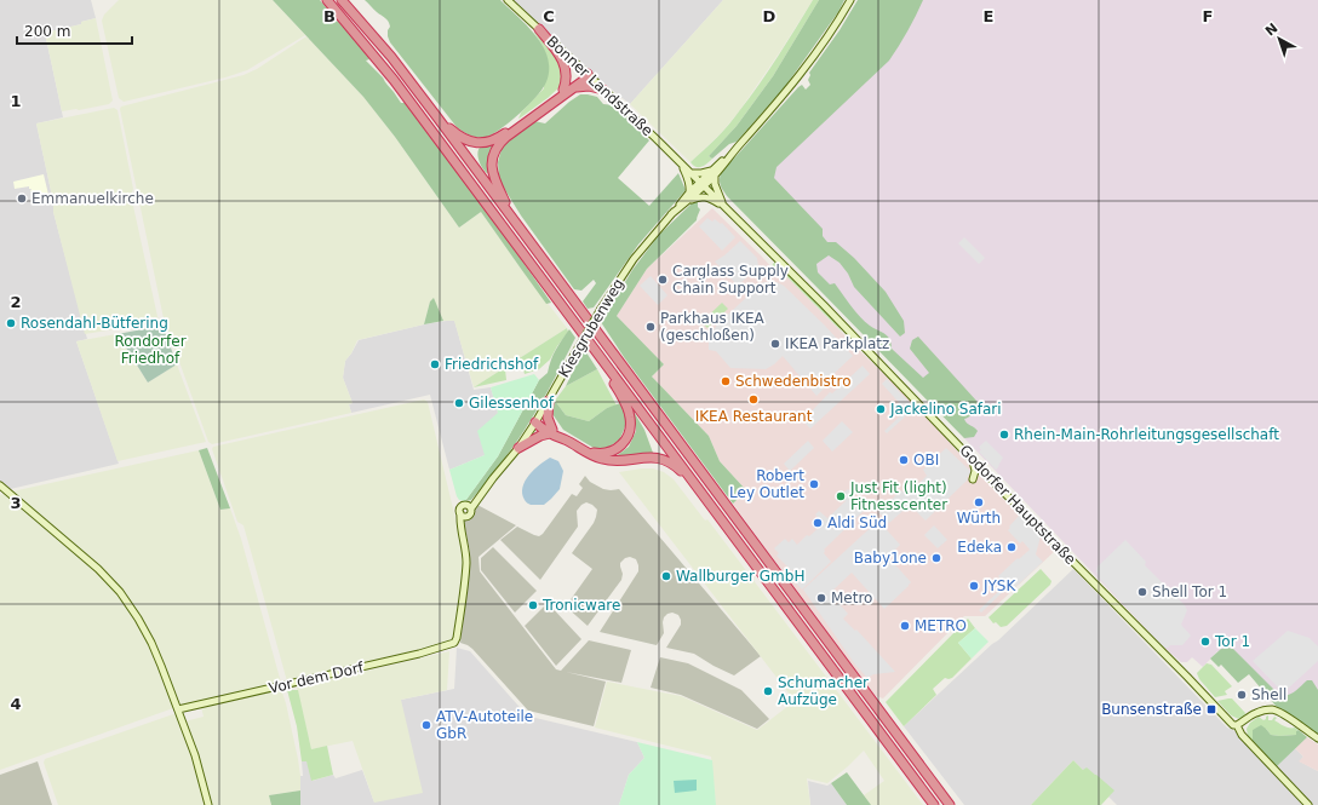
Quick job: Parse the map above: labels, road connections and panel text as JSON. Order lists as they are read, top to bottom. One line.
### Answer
{"streets":{"main road":["Bonner Landstraße","Kiesgrubenweg","Godorfer Hauptstraße","Vor dem Dorf"]},"crossings":[["Bonner Landstraße","Kiesgrubenweg"],["Bonner Landstraße","Godorfer Hauptstraße"],["Kiesgrubenweg","Godorfer Hauptstraße"],["Kiesgrubenweg","Vor dem Dorf"]],"parks":["Rondorfer Friedhof"],"places":{"other":["Emmanuelkirche","Carglass Supply Chain Support","Rosendahl-Bütfering","Parkhaus IKEA (geschloßen)","IKEA Parkplatz","Friedrichshof","Schwedenbistro","IKEA Restaurant","Gilessenhof","Jackelino Safari","Rhein-Main-Rohrleitungsgesellschaft","OBI","Robert Ley Outlet","Just Fit (light) Fitnesscenter","Würth","Aldi Süd","Edeka","Baby1one","Wallburger GmbH","JYSK","Shell Tor 1","Metro","Tronicware","METRO","Tor 1","Schumacher Aufzüge","Shell","ATV-Autoteile GbR"],"transit":["Bunsenstraße"]},"scale_bar":"200 m","north":"top left","grid":{"columns":["B","C","D","E","F"],"rows":["1","2","3","4"]}}
